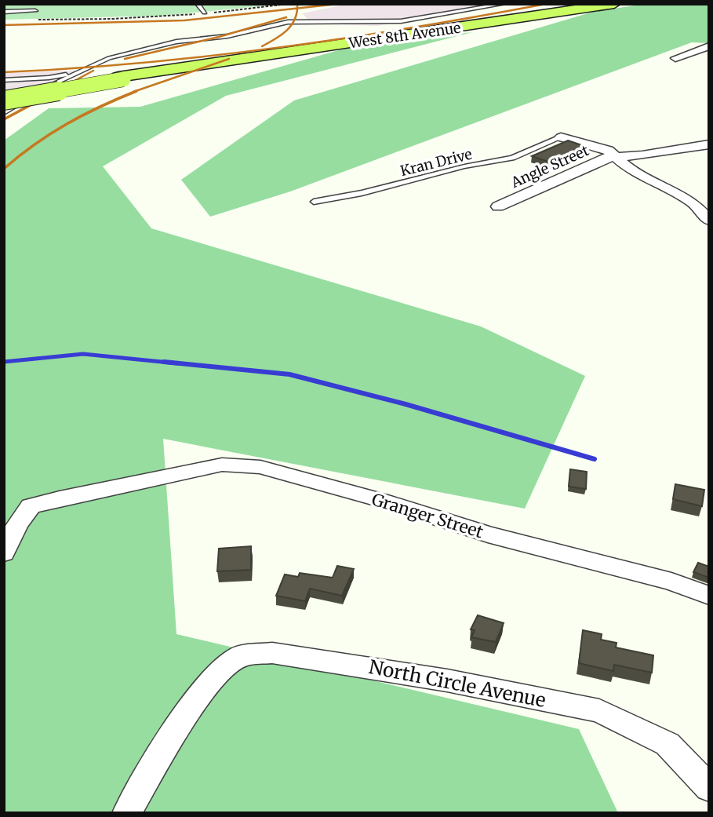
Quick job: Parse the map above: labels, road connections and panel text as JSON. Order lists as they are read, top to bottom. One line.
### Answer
{"streets":{"main road":["West 8th Avenue"],"street":["Angle Street","Granger Street","North Circle Avenue"],"lane":["Kran Drive"]},"crossings":[["Kran Drive","Angle Street"]]}
